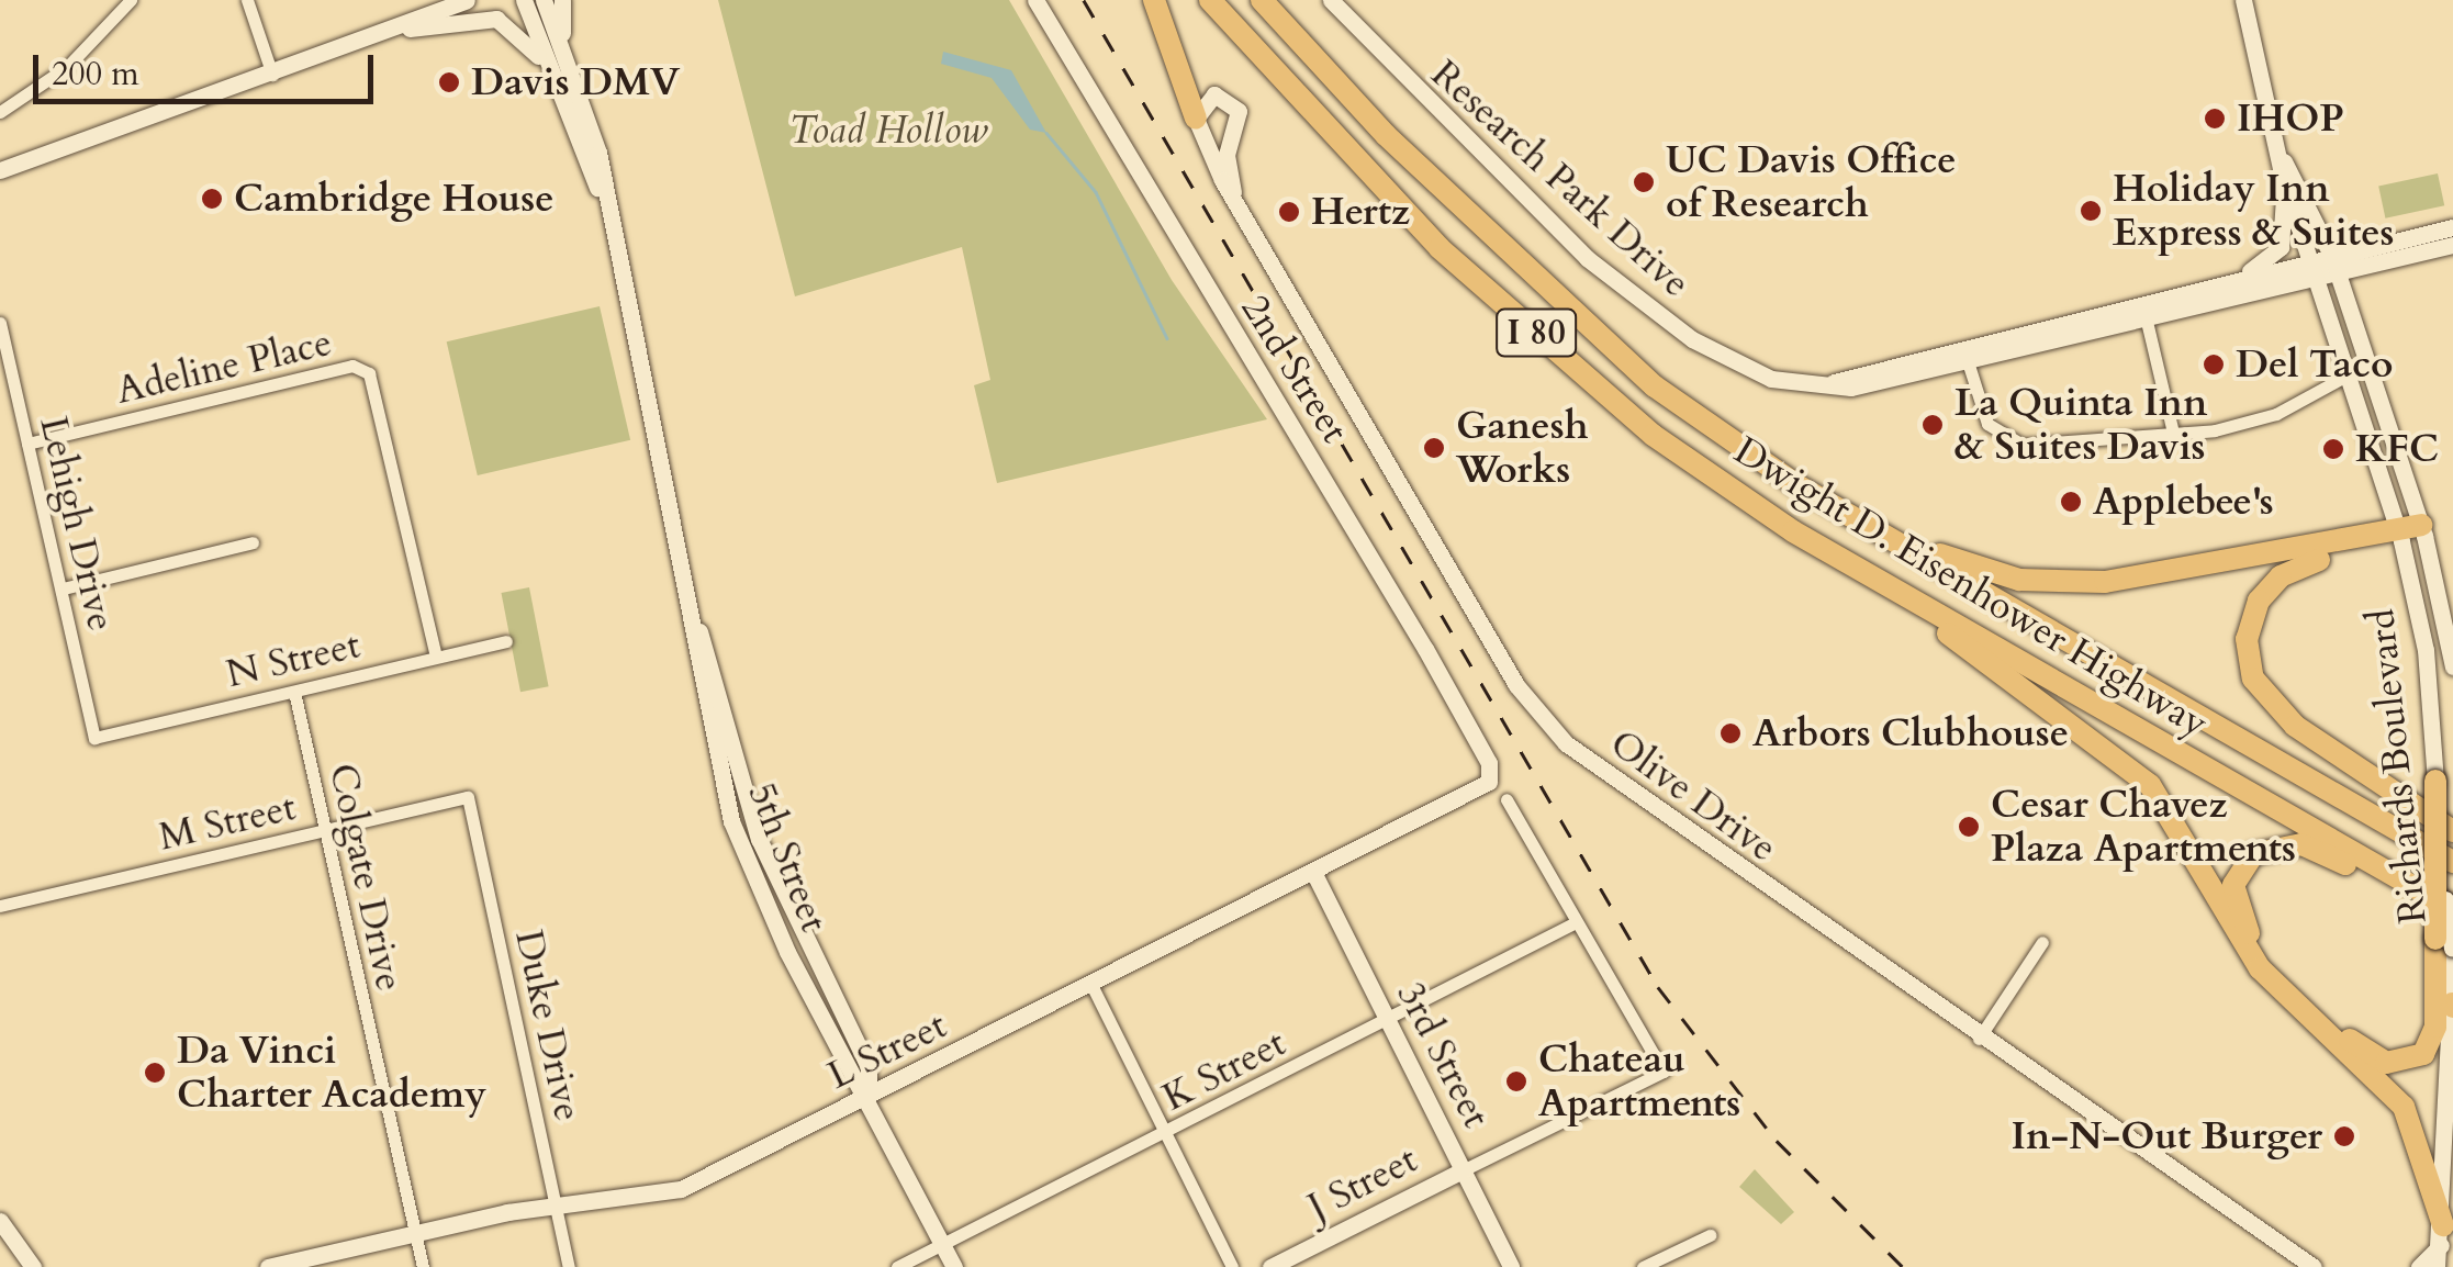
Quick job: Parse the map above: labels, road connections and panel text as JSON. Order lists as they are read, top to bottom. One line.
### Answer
{"streets":{"highway":["I 80","Dwight D. Eisenhower Highway"],"street":["Research Park Drive","Adeline Place","2nd Street","Lehigh Drive","N Street","Richards Boulevard","Olive Drive","M Street","5th Street","Colgate Drive","Duke Drive","L Street","3rd Street","K Street","J Street"]},"crossings":[["Research Park Drive","Richards Boulevard"],["Adeline Place","Lehigh Drive"],["Adeline Place","N Street"],["2nd Street","L Street"],["Lehigh Drive","N Street"],["N Street","Colgate Drive"],["M Street","Colgate Drive"],["M Street","Duke Drive"],["5th Street","L Street"],["5th Street","K Street"],["Colgate Drive","L Street"],["Duke Drive","L Street"],["L Street","3rd Street"],["3rd Street","K Street"],["3rd Street","J Street"],["K Street","J Street"]],"parks":["Toad Hollow"],"places":["Davis DMV","IHOP","UC Davis Office of Research","Cambridge House","Holiday Inn Express & Suites","Hertz","Del Taco","La Quinta Inn & Suites Davis","Ganesh Works","KFC","Applebee's","Arbors Clubhouse","Cesar Chavez Plaza Apartments","Da Vinci Charter Academy","Chateau Apartments","In-N-Out Burger"],"scale_bar":"200 m"}
